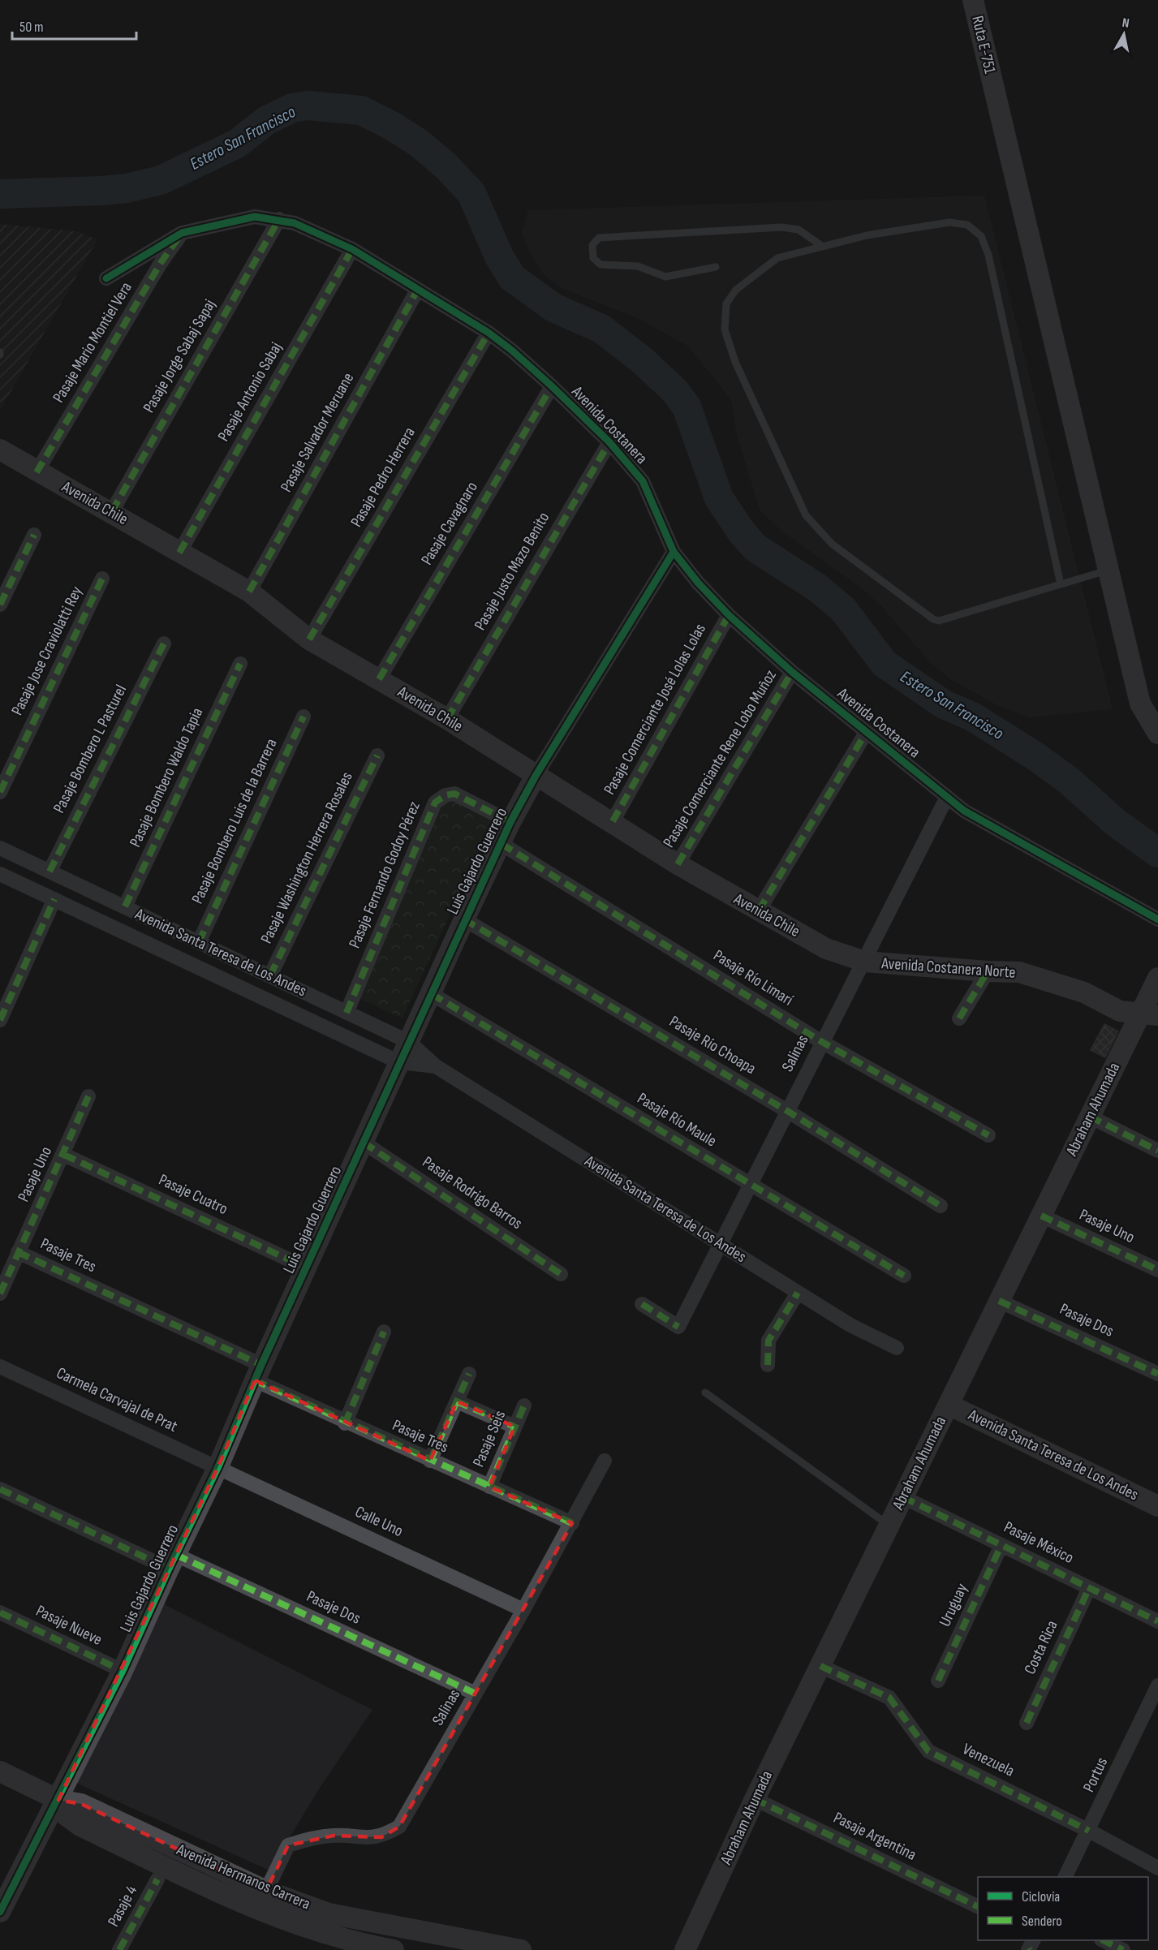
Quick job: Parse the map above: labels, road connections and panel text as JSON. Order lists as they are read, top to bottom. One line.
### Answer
{"streets":{"street":["Ruta E-751","Pasaje Mario Montiel Vera","Pasaje Jorge Sabaj Sapaj","Pasaje Antonio Sabaj","Avenida Costanera","Pasaje Salvador Meruane","Pasaje Pedro Herrera","Avenida Chile","Pasaje Cavagnaro","Pasaje Justo Mazo Benito","Pasaje Jose Craviolatti Rey","Pasaje Comerciante José Lolas Lolas","Pasaje Bombero L Pasturel","Pasaje Comerciante Rene Lobo Muñoz","Pasaje Bombero Waldo Tapia","Pasaje Bombero Luis de la Barrera","Pasaje Washington Herrera Rosales","Luis Gajardo Guerrero","Pasaje Fernando Godoy Pérez","Avenida Santa Teresa de Los Andes","Avenida Costanera Norte","Pasaje Río Limarí","Pasaje Río Choapa","Salinas","Abraham Ahumada","Pasaje Río Maule","Pasaje Uno","Pasaje Rodrigo Barros","Pasaje Cuatro","Pasaje Tres","Pasaje Dos","Carmela Carvajal de Prat","Pasaje Seis","Calle Uno","Pasaje México","Uruguay","Pasaje Nueve","Costa Rica","Venezuela","Portus","Pasaje Argentina","Avenida Hermanos Carrera","Pasaje 4"]},"crossings":[["Pasaje Mario Montiel Vera","Avenida Costanera"],["Pasaje Mario Montiel Vera","Avenida Chile"],["Pasaje Jorge Sabaj Sapaj","Avenida Costanera"],["Pasaje Jorge Sabaj Sapaj","Avenida Chile"],["Pasaje Antonio Sabaj","Avenida Costanera"],["Pasaje Antonio Sabaj","Avenida Chile"],["Avenida Costanera","Pasaje Salvador Meruane"],["Avenida Costanera","Pasaje Pedro Herrera"],["Avenida Costanera","Pasaje Cavagnaro"],["Avenida Costanera","Pasaje Justo Mazo Benito"],["Avenida Costanera","Pasaje Comerciante José Lolas Lolas"],["Avenida Costanera","Pasaje Comerciante Rene Lobo Muñoz"],["Avenida Costanera","Luis Gajardo Guerrero"],["Avenida Costanera","Salinas"],["Pasaje Salvador Meruane","Avenida Chile"],["Pasaje Pedro Herrera","Avenida Chile"],["Avenida Chile","Pasaje Cavagnaro"],["Avenida Chile","Pasaje Justo Mazo Benito"],["Avenida Chile","Pasaje Comerciante José Lolas Lolas"],["Avenida Chile","Pasaje Comerciante Rene Lobo Muñoz"],["Avenida Chile","Luis Gajardo Guerrero"],["Avenida Chile","Avenida Costanera Norte"],["Avenida Chile","Salinas"],["Pasaje Bombero L Pasturel","Avenida Santa Teresa de Los Andes"],["Pasaje Bombero Waldo Tapia","Avenida Santa Teresa de Los Andes"],["Pasaje Bombero Luis de la Barrera","Avenida Santa Teresa de Los Andes"],["Pasaje Washington Herrera Rosales","Avenida Santa Teresa de Los Andes"],["Luis Gajardo Guerrero","Pasaje Fernando Godoy Pérez"],["Luis Gajardo Guerrero","Avenida Santa Teresa de Los Andes"],["Luis Gajardo Guerrero","Pasaje Río Limarí"],["Luis Gajardo Guerrero","Pasaje Río Choapa"],["Luis Gajardo Guerrero","Pasaje Río Maule"],["Luis Gajardo Guerrero","Pasaje Rodrigo Barros"],["Luis Gajardo Guerrero","Pasaje Cuatro"],["Luis Gajardo Guerrero","Pasaje Tres"],["Luis Gajardo Guerrero","Pasaje Dos"],["Luis Gajardo Guerrero","Carmela Carvajal de Prat"],["Luis Gajardo Guerrero","Calle Uno"],["Luis Gajardo Guerrero","Pasaje Nueve"],["Luis Gajardo Guerrero","Avenida Hermanos Carrera"],["Pasaje Fernando Godoy Pérez","Avenida Santa Teresa de Los Andes"],["Avenida Santa Teresa de Los Andes","Salinas"],["Avenida Santa Teresa de Los Andes","Abraham Ahumada"],["Avenida Costanera Norte","Salinas"],["Avenida Costanera Norte","Abraham Ahumada"],["Pasaje Río Limarí","Salinas"],["Pasaje Río Choapa","Salinas"],["Salinas","Pasaje Río Maule"],["Salinas","Pasaje Tres"],["Salinas","Pasaje Dos"],["Salinas","Calle Uno"],["Salinas","Avenida Hermanos Carrera"],["Abraham Ahumada","Pasaje Uno"],["Abraham Ahumada","Pasaje Dos"],["Abraham Ahumada","Pasaje México"],["Abraham Ahumada","Venezuela"],["Abraham Ahumada","Pasaje Argentina"],["Pasaje Uno","Pasaje Cuatro"],["Pasaje Uno","Pasaje Tres"],["Pasaje Tres","Pasaje Seis"],["Carmela Carvajal de Prat","Calle Uno"],["Pasaje México","Uruguay"],["Pasaje México","Costa Rica"],["Venezuela","Portus"]],"water":["Estero San Francisco"],"legend":["Ciclovía","Sendero"],"scale_bar":"50 m","north":"top"}
